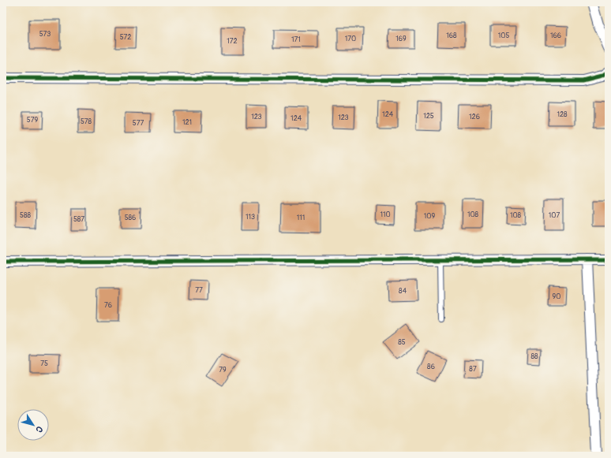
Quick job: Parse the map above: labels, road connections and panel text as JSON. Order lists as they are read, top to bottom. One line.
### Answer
{"house_numbers":["573","168","105","166","572","170","169","171","172","124","128","125","123","126","123","124","579","578","121","577","110","108","588","108","107","109","113","586","111","587","77","84","90","76","85","88","75","86","87","79"],"north":"bottom right"}
